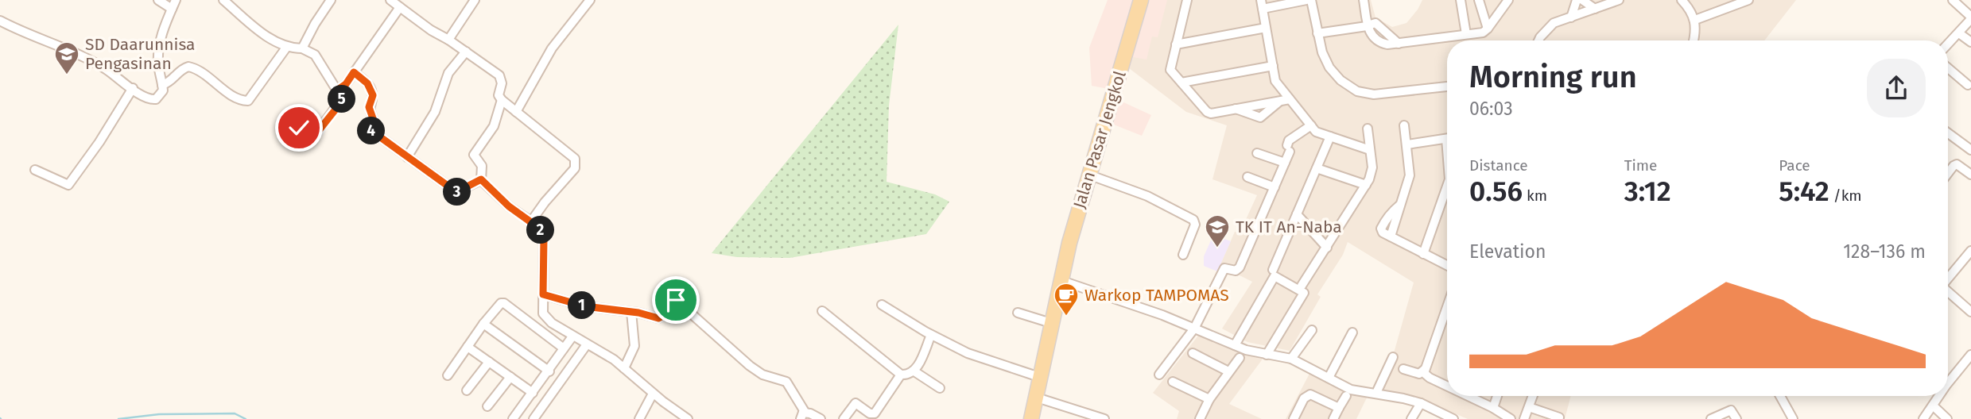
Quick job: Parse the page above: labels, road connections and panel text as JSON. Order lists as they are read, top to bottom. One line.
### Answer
{"streets":{"main road":["Jalan Pasar Jengkol"]},"places":{"school or university":["SD Daarunnisa Pengasinan","TK IT An-Naba"],"cafe":["Warkop TAMPOMAS"]},"page":{"heading":["Morning run","06:03"],"pins":["5","4","3","2","1"],"stats":[["Distance","0.56 km"],["Time","3:12"],["Pace","5:42 /km"]],"chart":["Elevation","128–136 m"]}}
